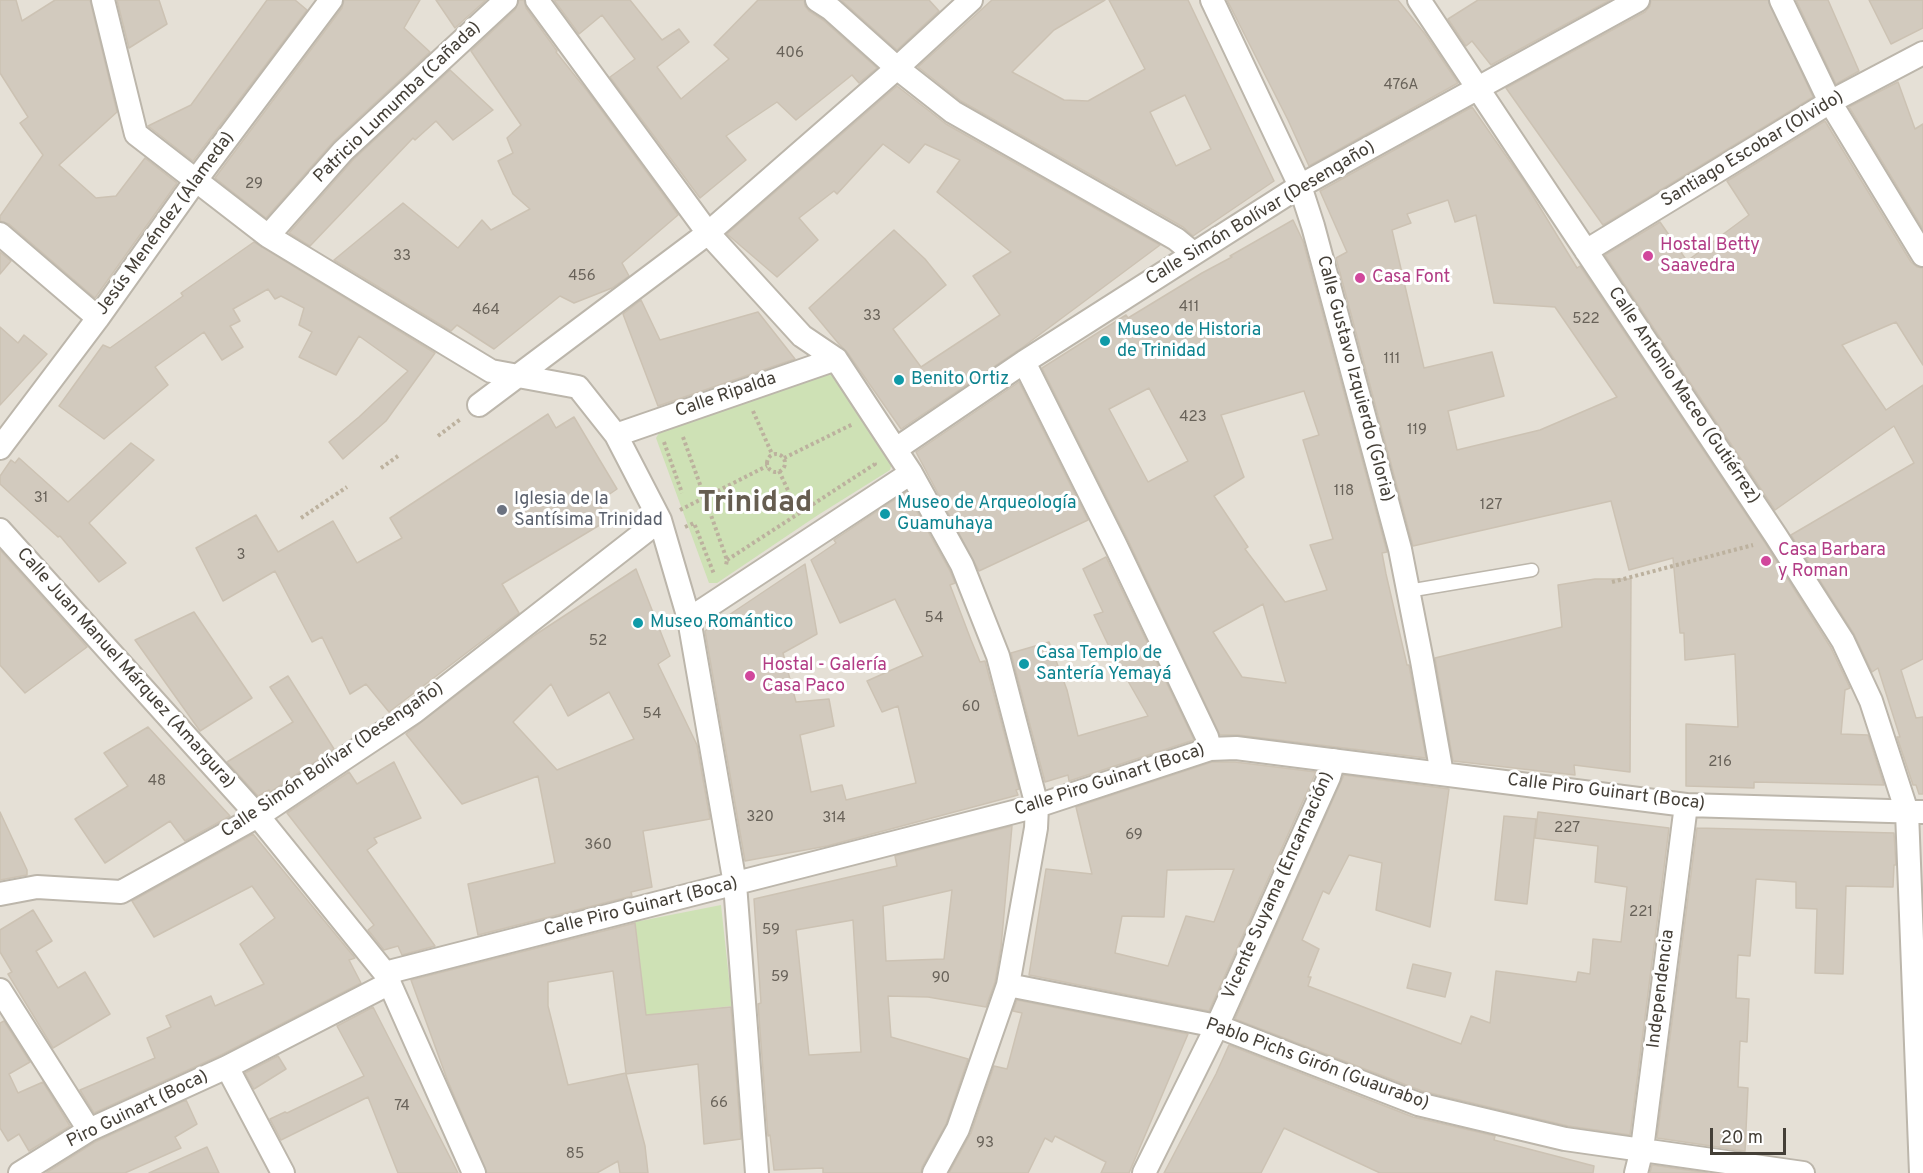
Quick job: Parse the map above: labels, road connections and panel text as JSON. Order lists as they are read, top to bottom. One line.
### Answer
{"streets":{"street":["Patricio Lumumba (Cañada)","Santiago Escobar (Olvido)","Calle Simón Bolívar (Desengaño)","Jesús Menéndez (Alameda)","Calle Gustavo Izquierdo (Gloria)","Calle Ripalda","Calle Antonio Maceo (Gutiérrez)","Calle Juan Manuel Márquez (Amargura)","Calle Piro Guinart (Boca)","Vicente Suyama (Encarnación)","Independencia","Pablo Pichs Girón (Guaurabo)","Piro Guinart (Boca)"]},"crossings":[["Santiago Escobar (Olvido)","Calle Antonio Maceo (Gutiérrez)"],["Calle Simón Bolívar (Desengaño)","Calle Gustavo Izquierdo (Gloria)"],["Calle Simón Bolívar (Desengaño)","Calle Antonio Maceo (Gutiérrez)"],["Calle Simón Bolívar (Desengaño)","Calle Juan Manuel Márquez (Amargura)"],["Calle Gustavo Izquierdo (Gloria)","Calle Piro Guinart (Boca)"],["Calle Antonio Maceo (Gutiérrez)","Calle Piro Guinart (Boca)"],["Calle Juan Manuel Márquez (Amargura)","Calle Piro Guinart (Boca)"],["Calle Piro Guinart (Boca)","Vicente Suyama (Encarnación)"],["Calle Piro Guinart (Boca)","Independencia"],["Calle Piro Guinart (Boca)","Piro Guinart (Boca)"],["Vicente Suyama (Encarnación)","Pablo Pichs Girón (Guaurabo)"],["Independencia","Pablo Pichs Girón (Guaurabo)"]],"districts":["Trinidad"],"places":["Hostal Betty Saavedra","Casa Font","Museo de Historia de Trinidad","Benito Ortiz","Iglesia de la Santísima Trinidad","Museo de Arqueología Guamuhaya","Casa Barbara y Roman","Museo Romántico","Casa Templo de Santería Yemayá","Hostal - Galería Casa Paco"],"house_numbers":["406","476A","29","33","456","411","464","33","522","111","423","119","118","31","127","3","54","52","60","54","216","48","320","314","227","69","360","221","59","59","90","66","74","93","85"],"scale_bar":"20 m"}
